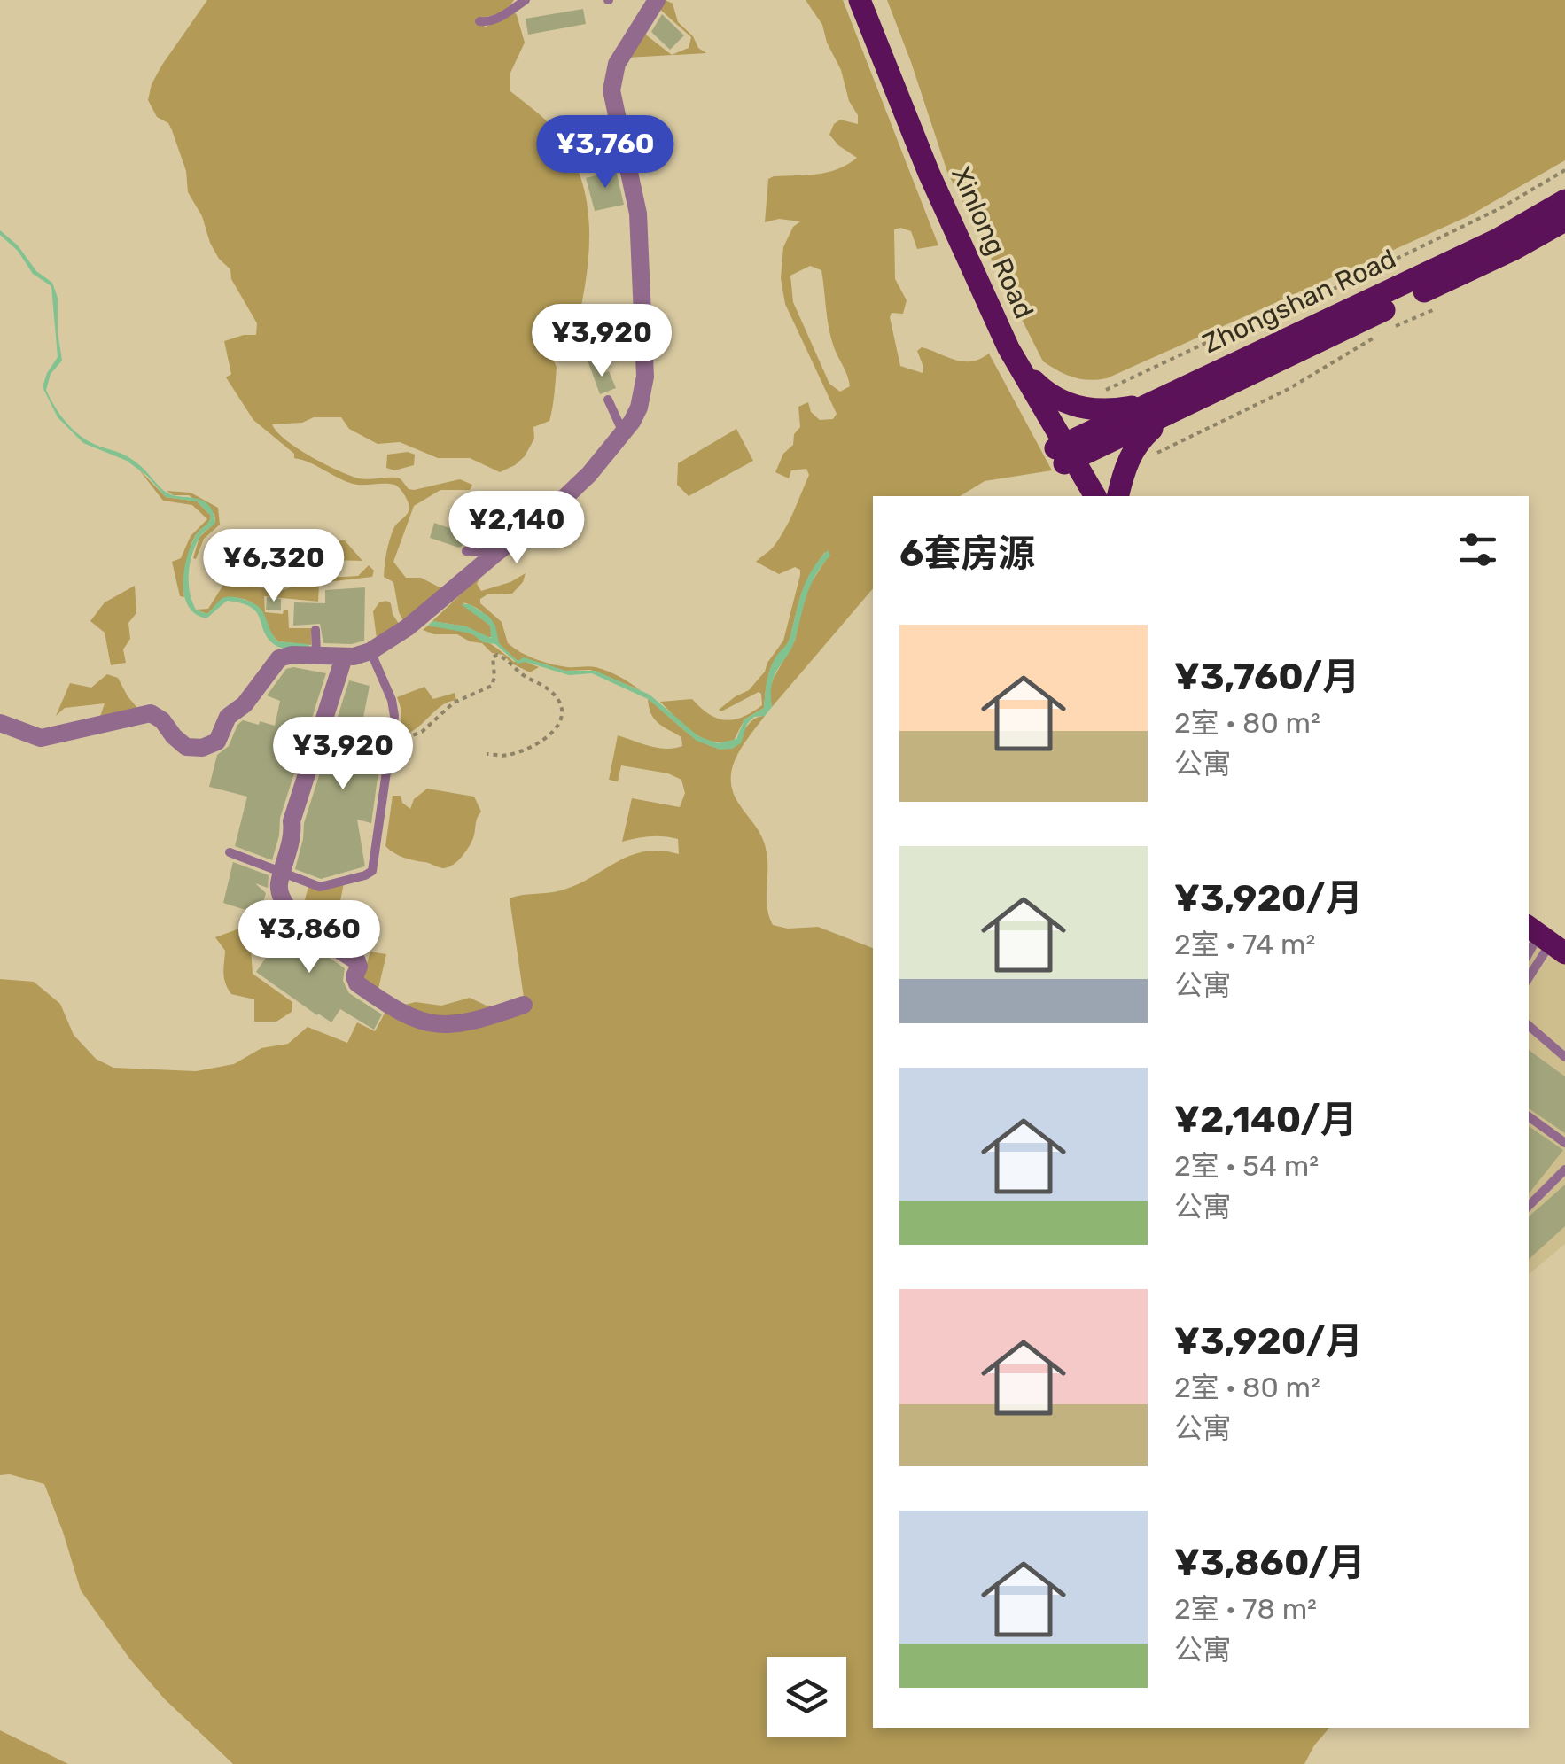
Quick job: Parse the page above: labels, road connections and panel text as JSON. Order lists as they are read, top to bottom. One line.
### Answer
{"streets":{"main road":["Xinlong Road","Zhongshan Road"]},"crossings":[["Xinlong Road","Zhongshan Road"]],"page":{"price":["¥3,760","¥3,920","¥2,140","¥6,320","¥3,920","¥3,860"],"heading":"6套房源","list":[{"name":"¥3,760/月","note":"2室 · 80 m² · 公寓"},{"name":"¥3,920/月","note":"2室 · 74 m² · 公寓"},{"name":"¥2,140/月","note":"2室 · 54 m² · 公寓"},{"name":"¥3,920/月","note":"2室 · 80 m² · 公寓"},{"name":"¥3,860/月","note":"2室 · 78 m² · 公寓"}]}}
